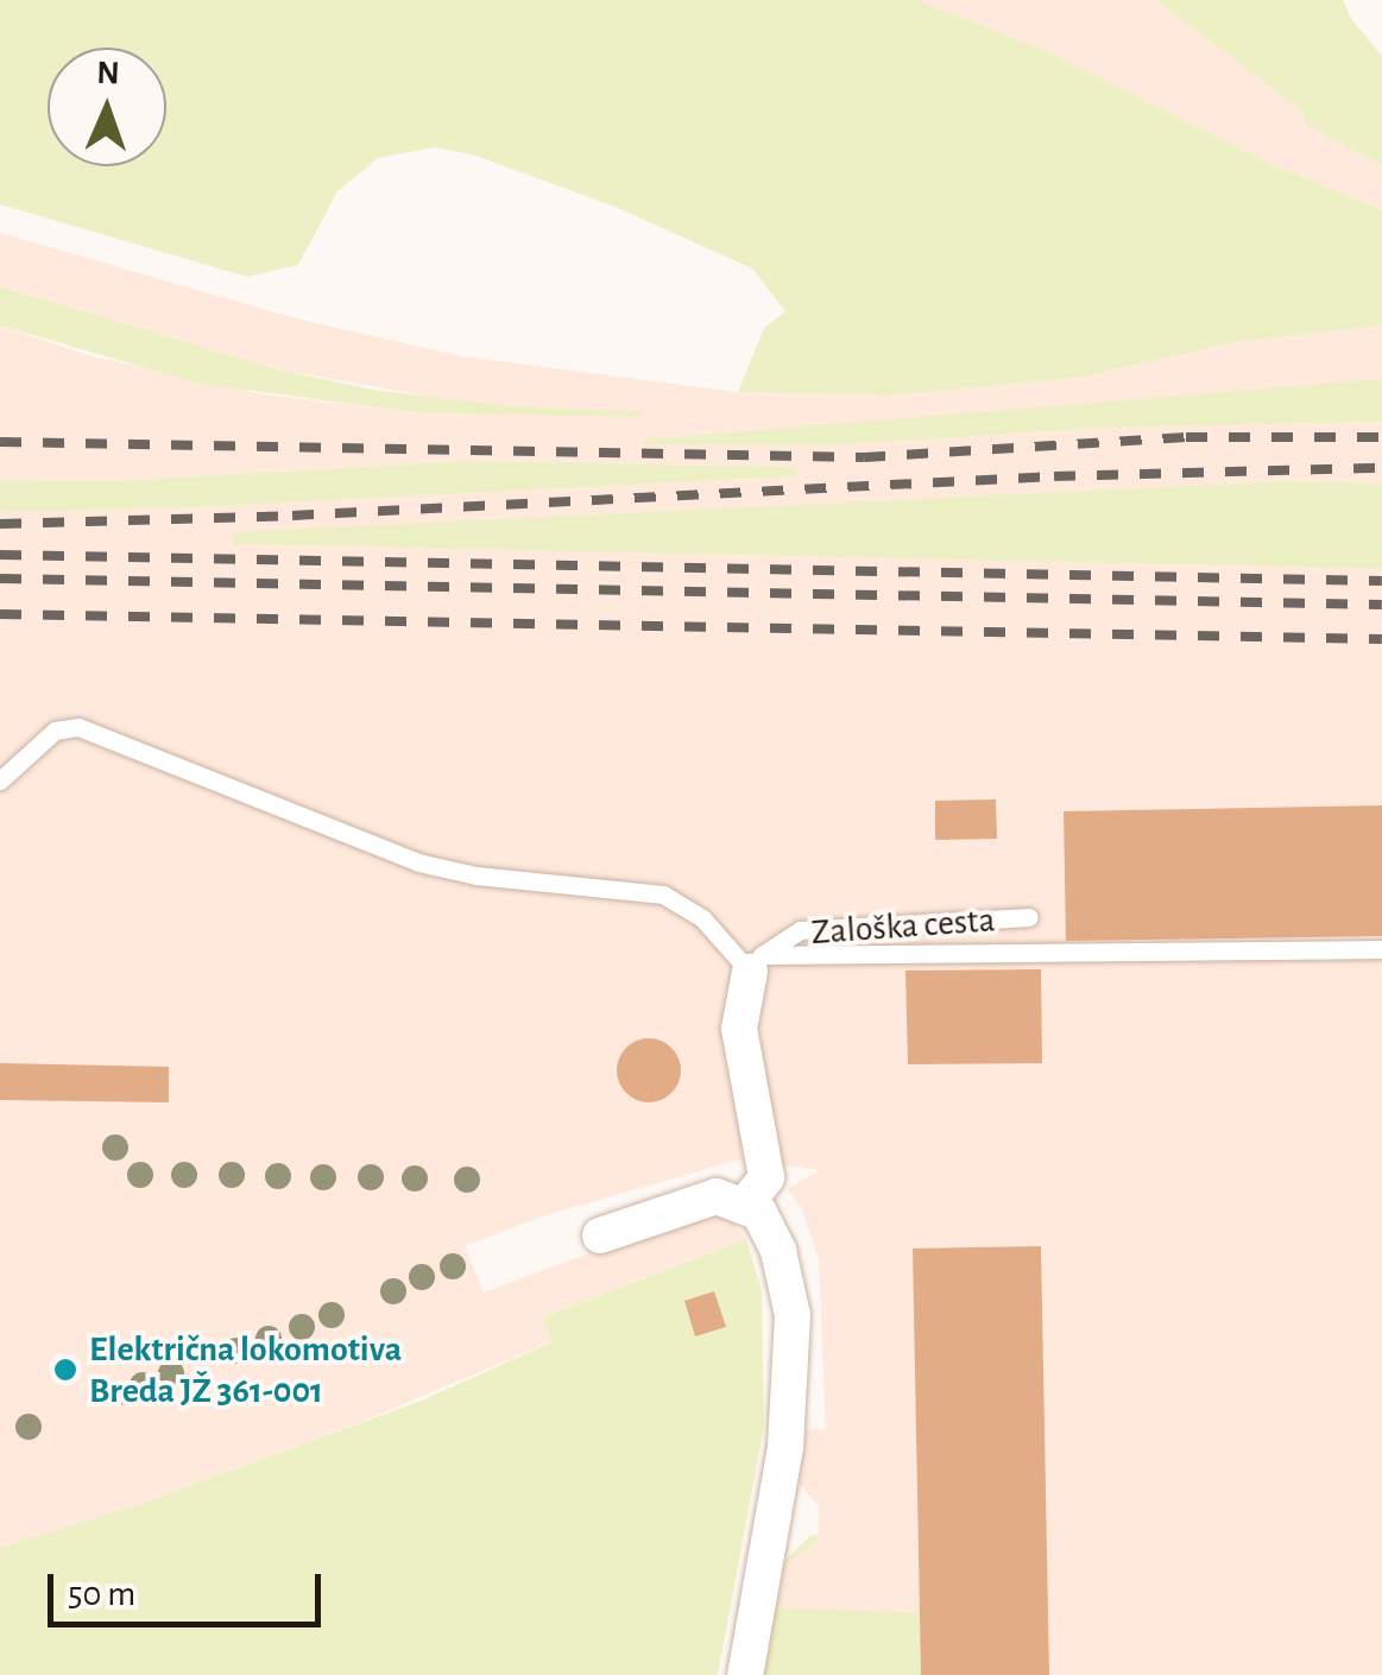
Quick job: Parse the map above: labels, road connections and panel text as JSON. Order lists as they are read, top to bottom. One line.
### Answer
{"streets":{"lane":["Zaloška cesta"]},"places":["Električna lokomotiva Breda JŽ 361-001"],"scale_bar":"50 m","north":"top"}
